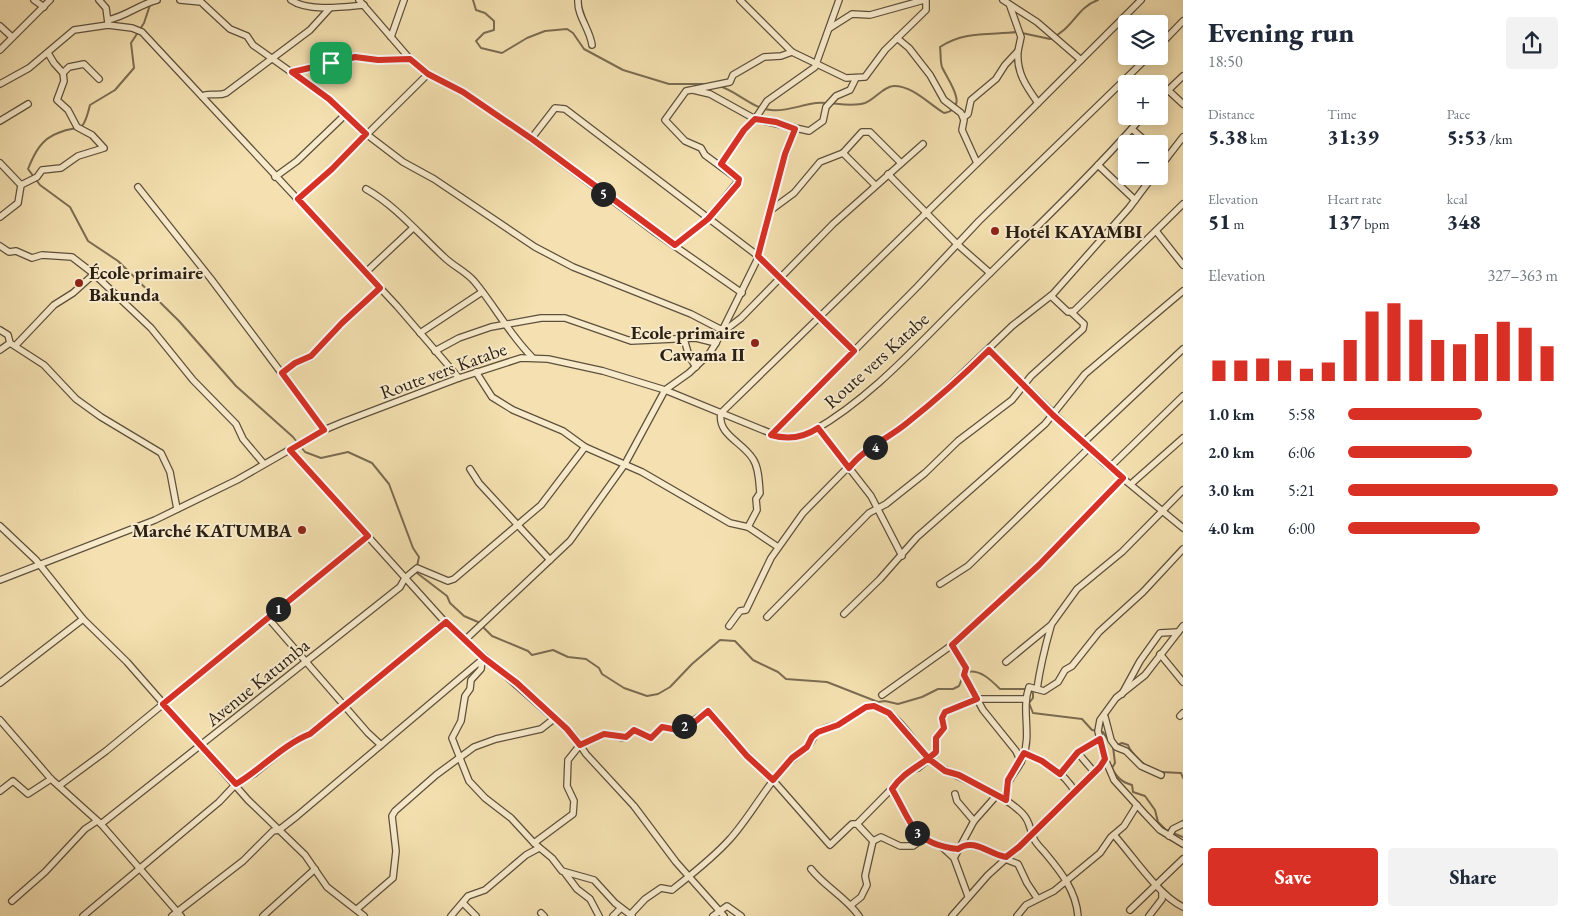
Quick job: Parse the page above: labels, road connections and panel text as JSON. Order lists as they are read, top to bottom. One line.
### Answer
{"streets":{"street":["Route vers Katabe","Avenue Katumba"]},"places":["Hotel KAYAMBI","École primaire Bakunda","Ecole primaire Cawama II","Marché KATUMBA"],"page":{"heading":["Evening run","18:50"],"map_buttons":["+","−"],"stats":[["Distance","5.38 km"],["Time","31:39"],["Pace","5:53 /km"],["Elevation","51 m"],["Heart rate","137 bpm"],["kcal","348"]],"pins":["5","4","1","2","3"],"chart":["Elevation","327–363 m"],"list":[{"name":"1.0 km","note":"5:58"},{"name":"2.0 km","note":"6:06"},{"name":"3.0 km","note":"5:21"},{"name":"4.0 km","note":"6:00"}],"buttons":["Save","Share"]}}
